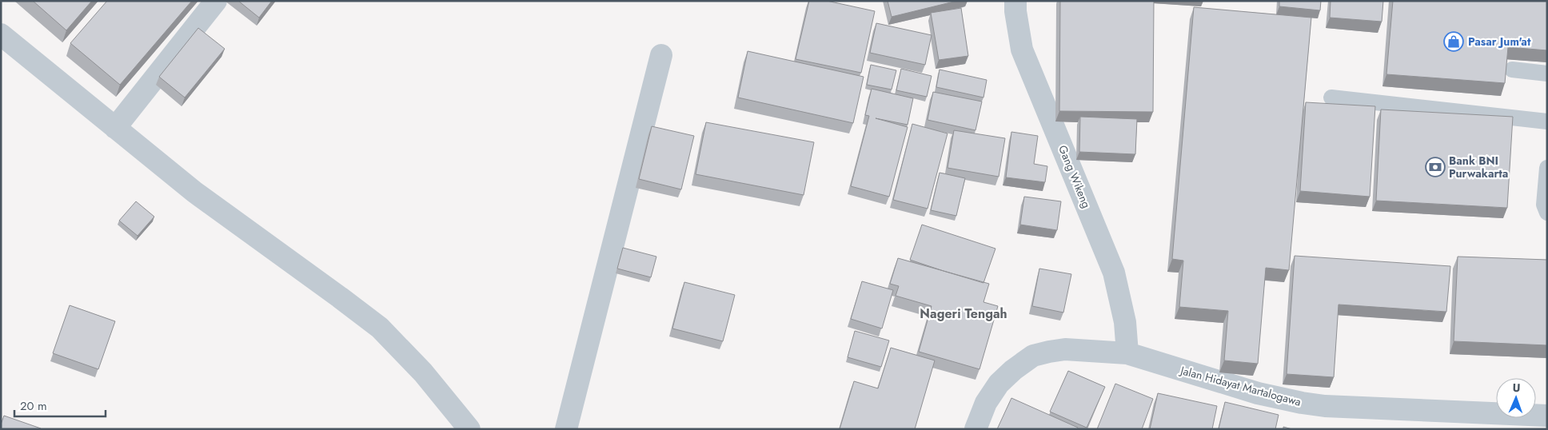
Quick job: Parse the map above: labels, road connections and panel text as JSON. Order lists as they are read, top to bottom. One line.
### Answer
{"streets":{"street":["Gang Wikeng","Jalan Hidayat Martalogawa"]},"crossings":[["Gang Wikeng","Jalan Hidayat Martalogawa"]],"districts":["Nageri Tengah"],"places":{"shop":["Pasar Jum'at"],"bank":["Bank BNI Purwakarta"]},"scale_bar":"20 m","north":"top"}
